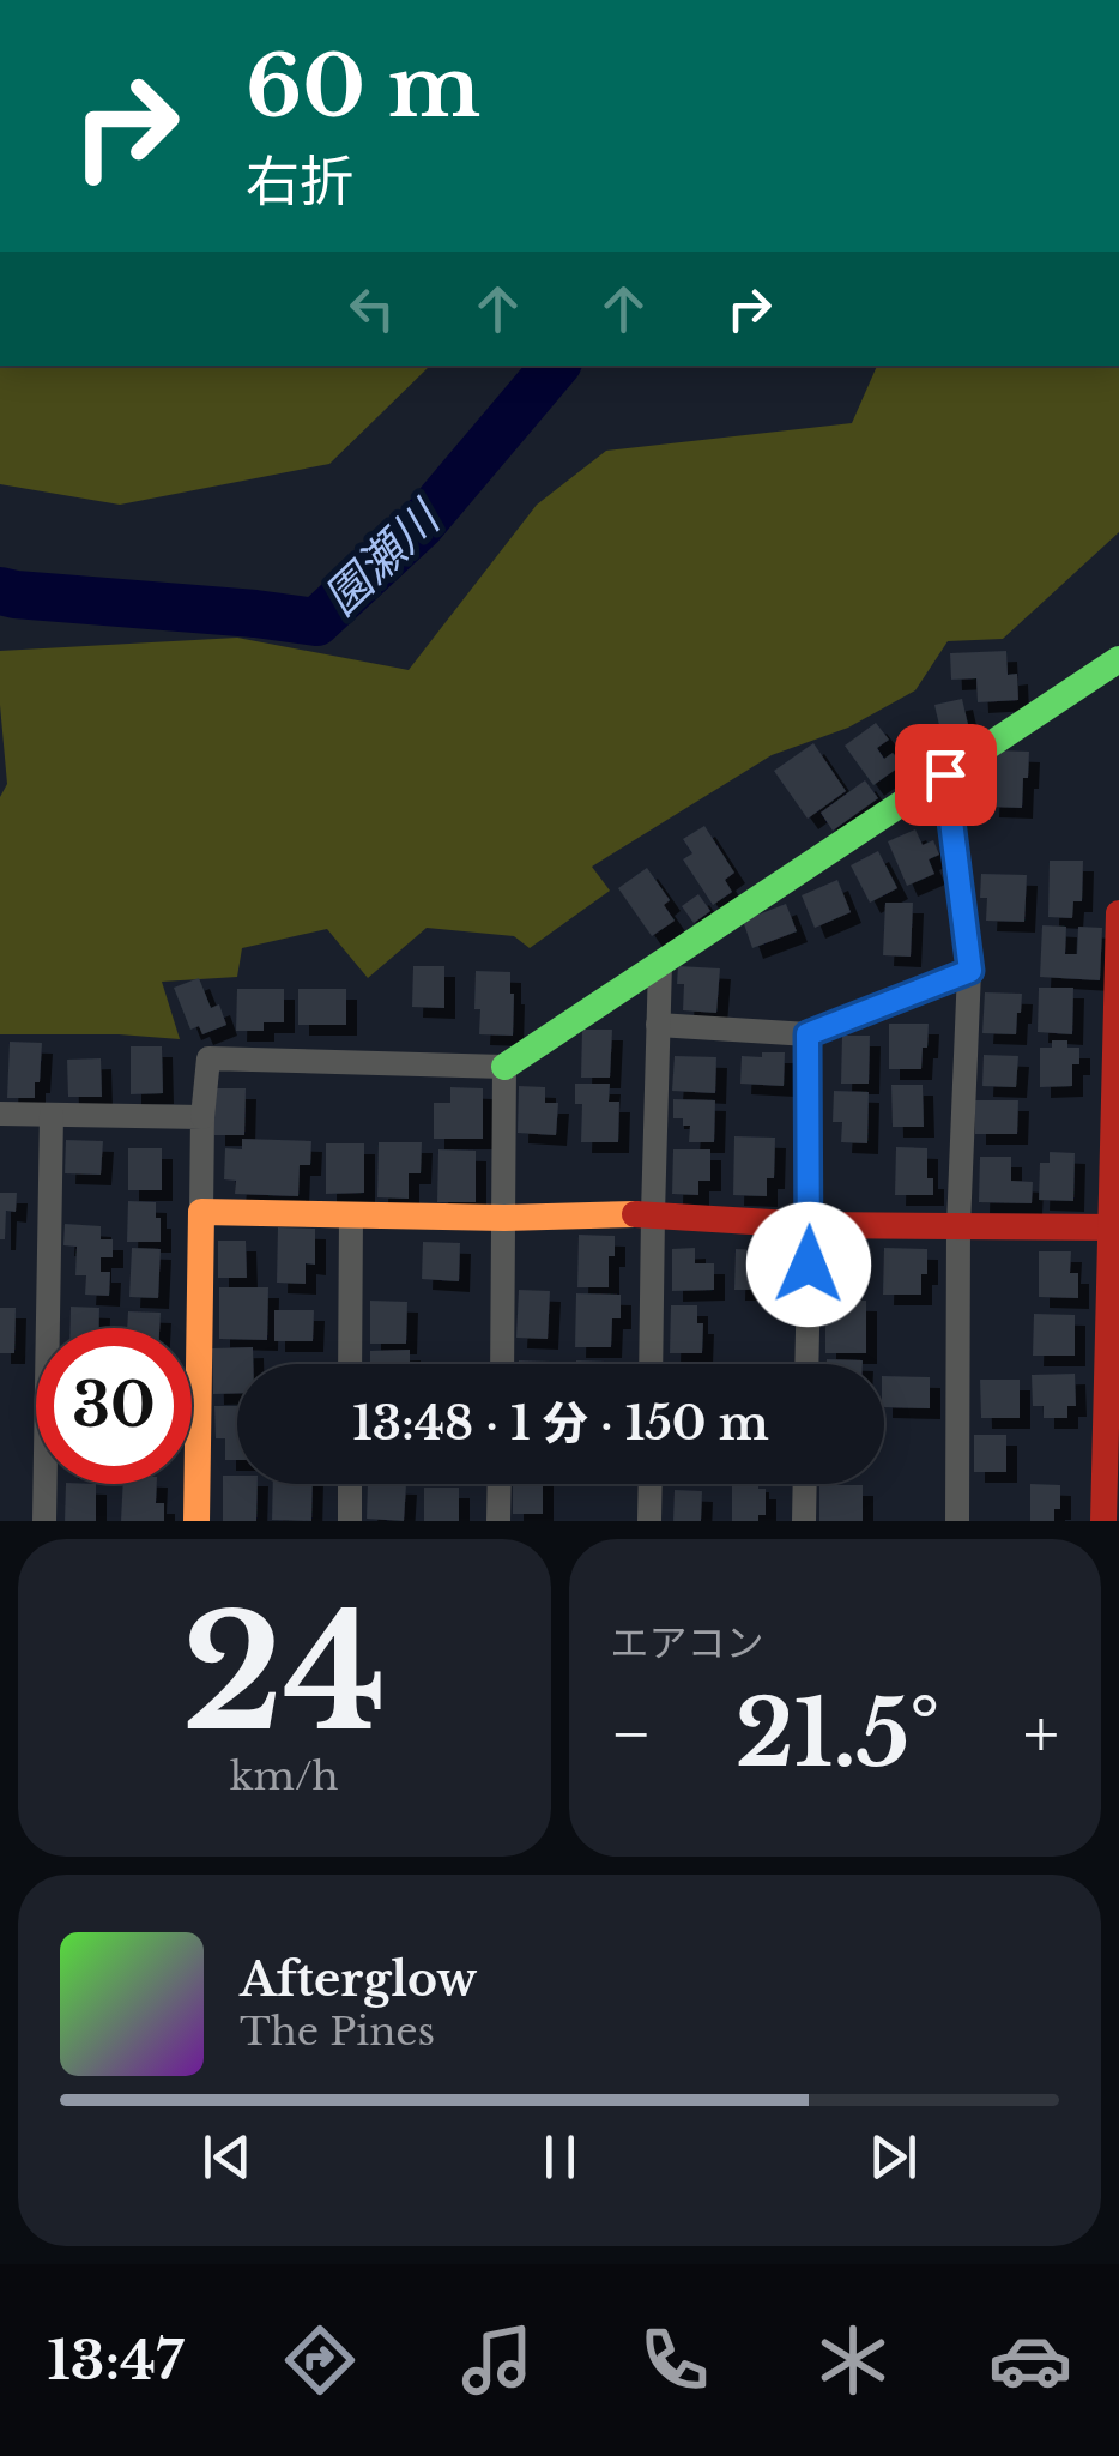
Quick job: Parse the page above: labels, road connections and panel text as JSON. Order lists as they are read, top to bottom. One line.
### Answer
{"water":["園瀬川"],"page":{"turn":["60 m","右折"],"limit":"30","trip":"13:48 · 1 分 · 150 m","tile":[["24","km/h"],"エアコン"],"heat":["−","21.5°","+"],"song":["Afterglow","The Pines"],"tabs":"13:47"}}
